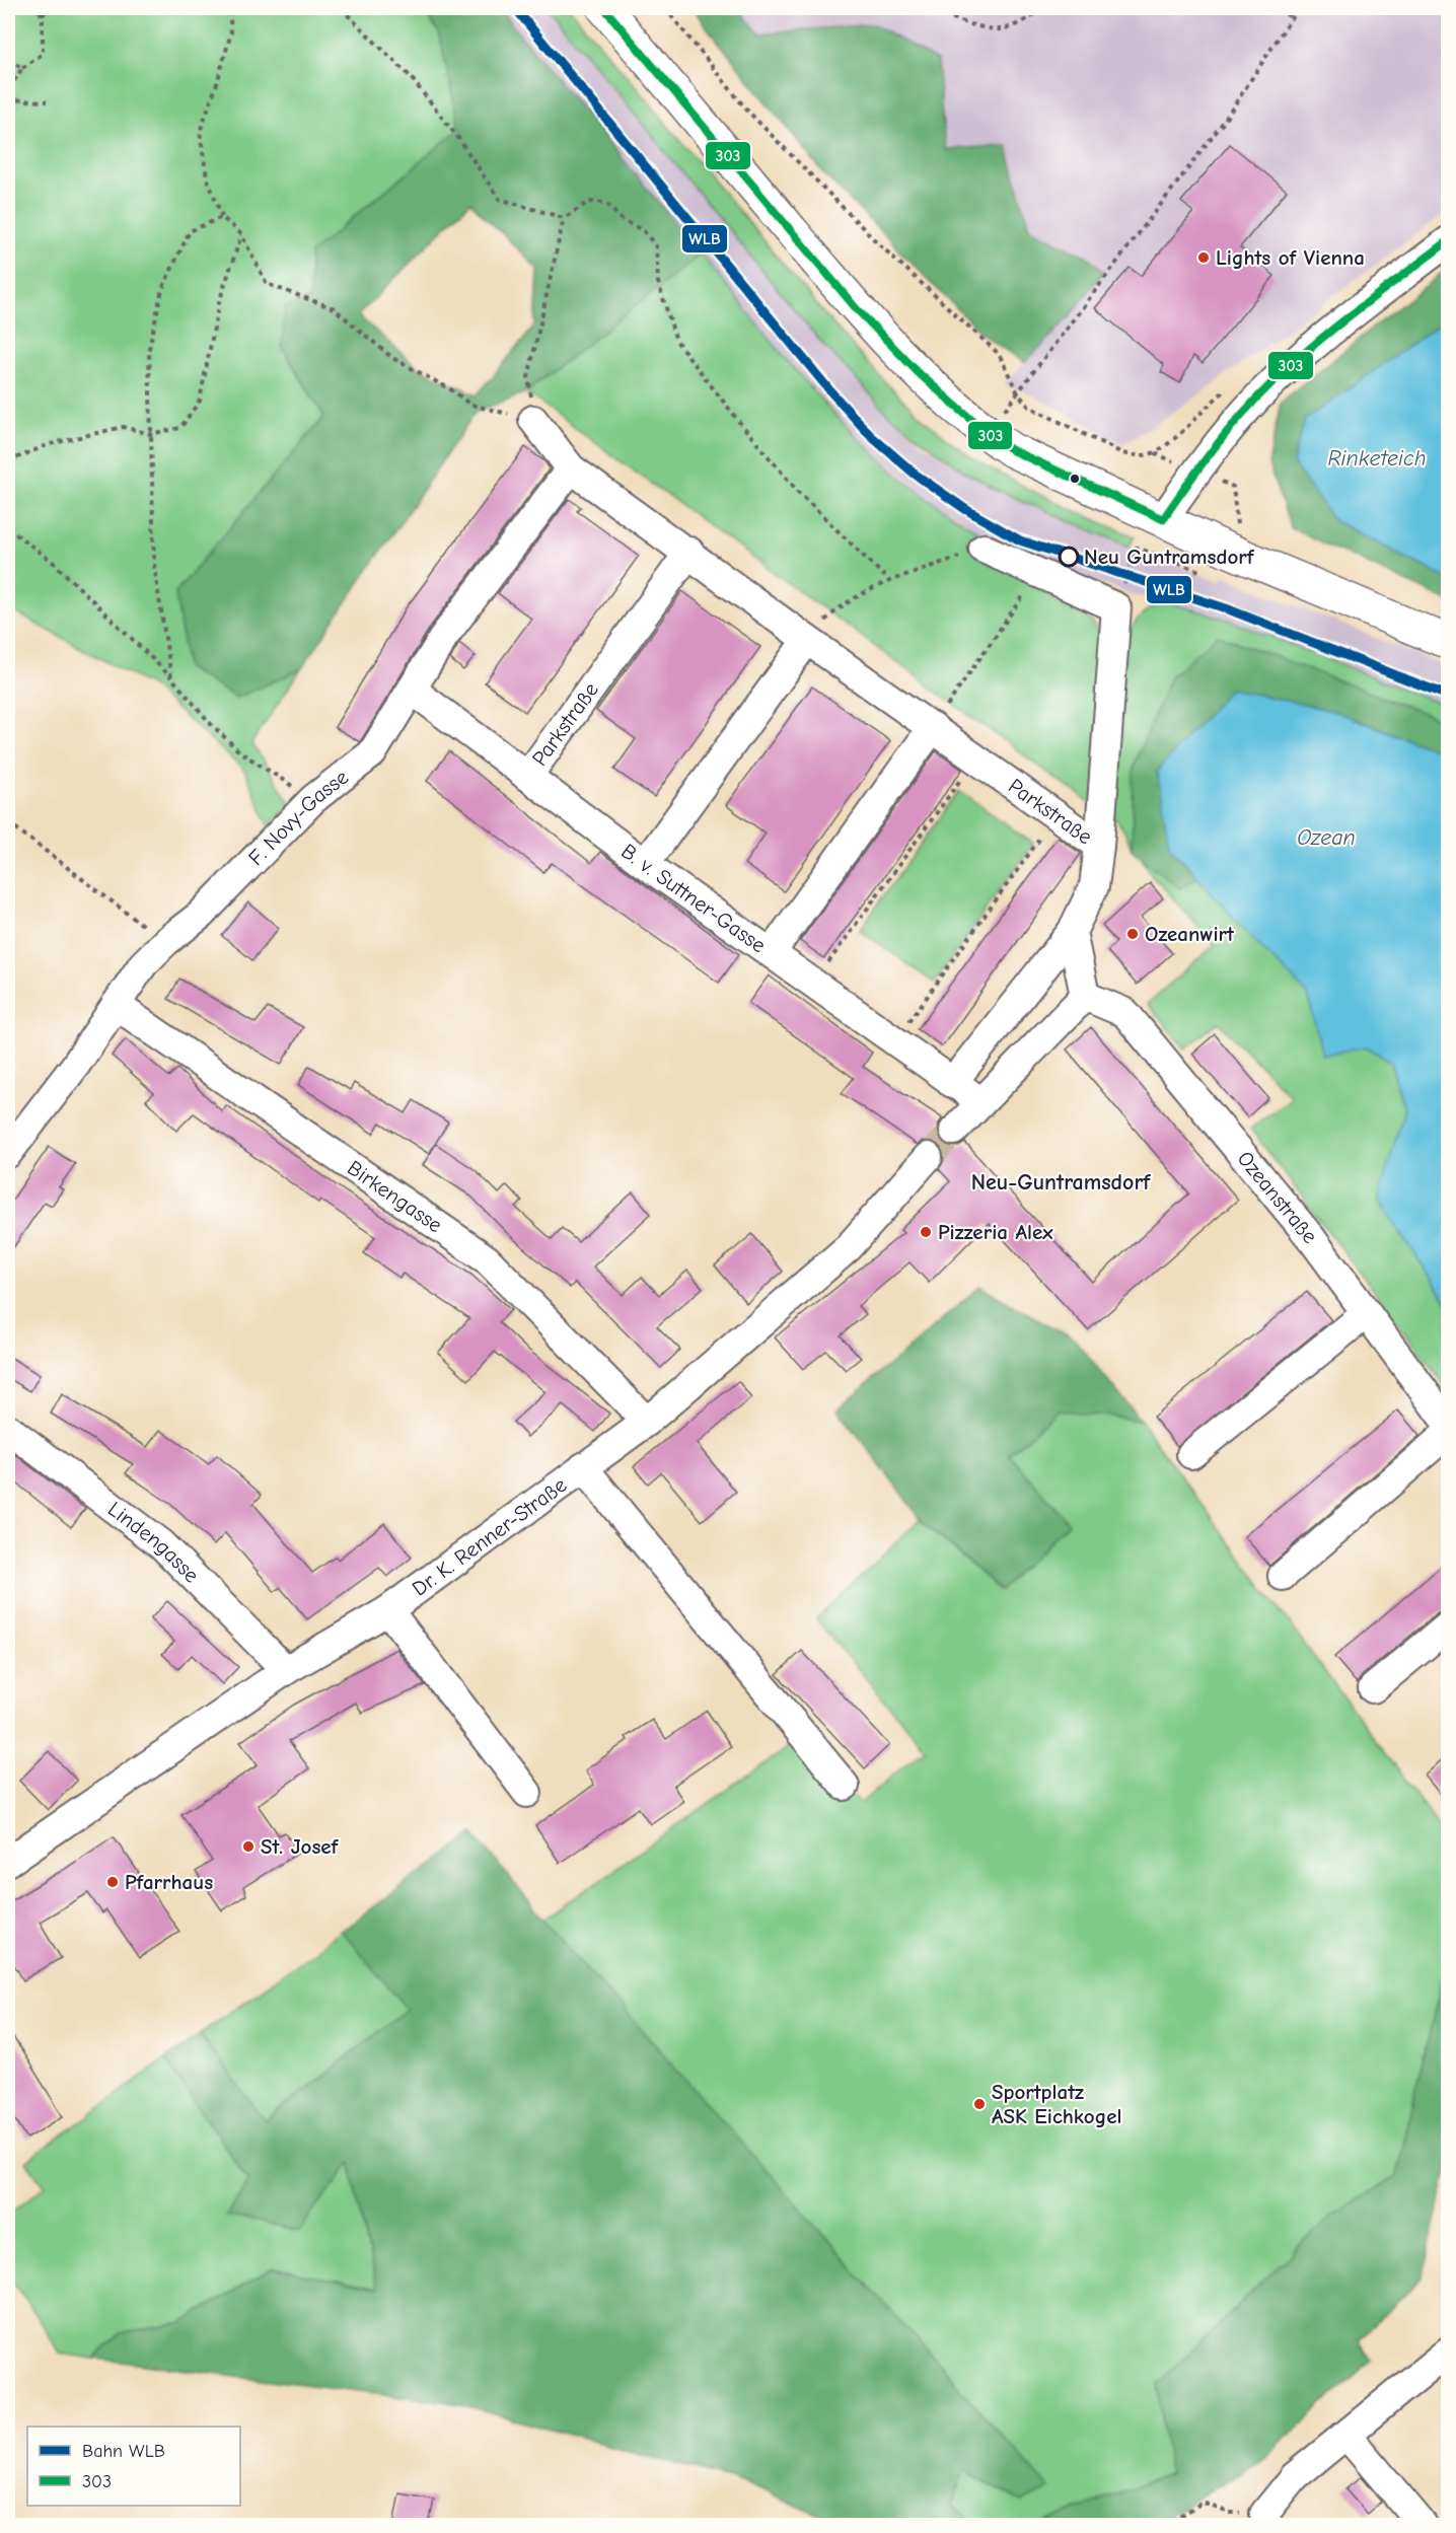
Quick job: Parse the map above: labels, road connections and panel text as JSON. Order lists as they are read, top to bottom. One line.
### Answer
{"streets":{"street":["Parkstraße","F. Novy-Gasse","B. v. Suttner-Gasse","Birkengasse","Ozeanstraße","Dr. K. Renner-Straße","Lindengasse"]},"crossings":[["Parkstraße","F. Novy-Gasse"],["Parkstraße","B. v. Suttner-Gasse"],["F. Novy-Gasse","B. v. Suttner-Gasse"],["F. Novy-Gasse","Birkengasse"],["Birkengasse","Dr. K. Renner-Straße"],["Dr. K. Renner-Straße","Lindengasse"]],"districts":["Neu-Guntramsdorf"],"water":["Rinketeich","Ozean"],"places":["Lights of Vienna","Neu Guntramsdorf","Ozeanwirt","Pizzeria Alex","St. Josef","Pfarrhaus","Sportplatz ASK Eichkogel"],"lines":["rail line WLB","transit line 303"],"legend":["Bahn WLB","303"]}
